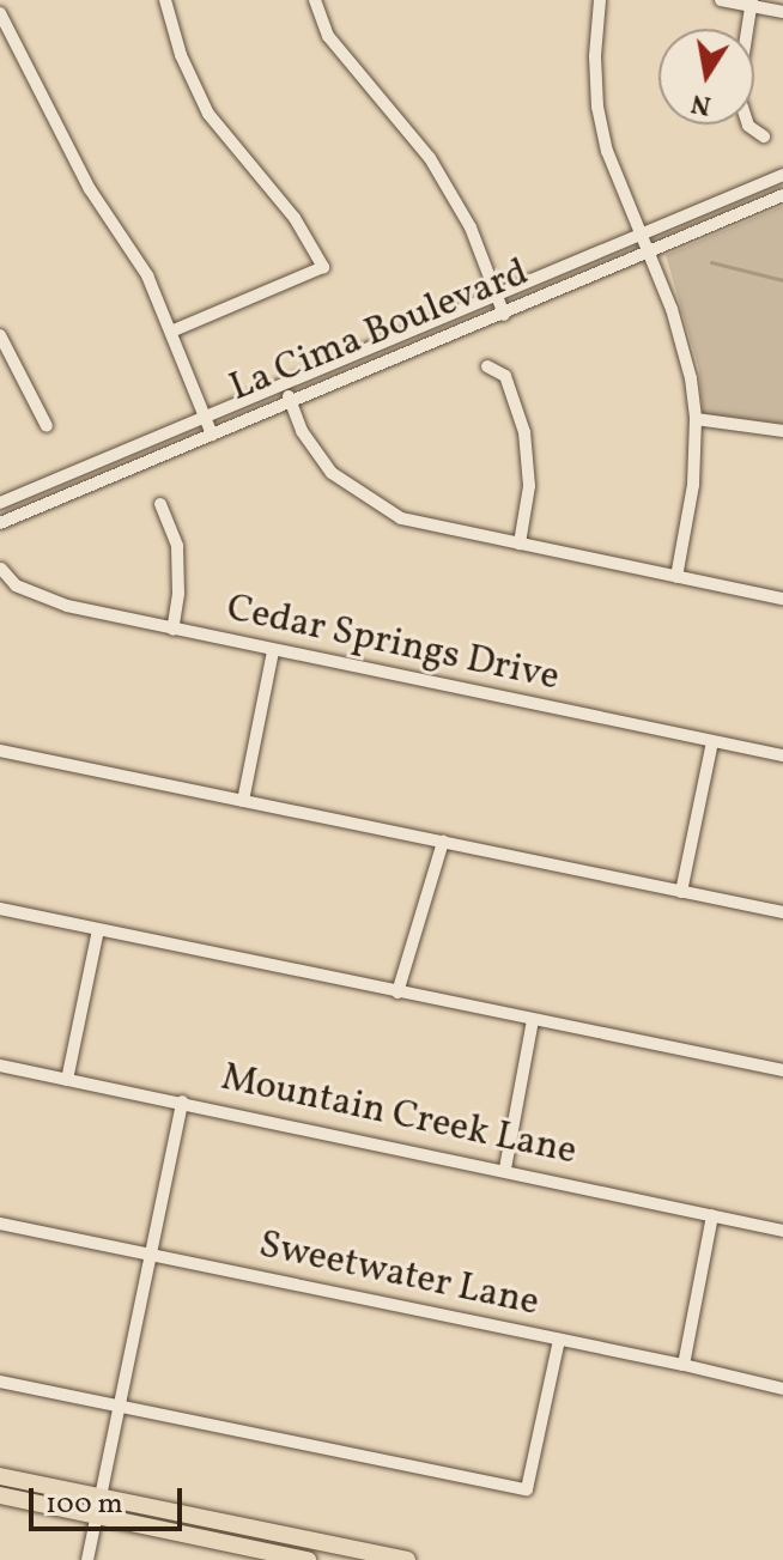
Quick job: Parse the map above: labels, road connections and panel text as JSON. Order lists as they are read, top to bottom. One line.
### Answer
{"streets":{"street":["La Cima Boulevard","Cedar Springs Drive","Mountain Creek Lane","Sweetwater Lane"]},"scale_bar":"100 m","north":"bottom"}
